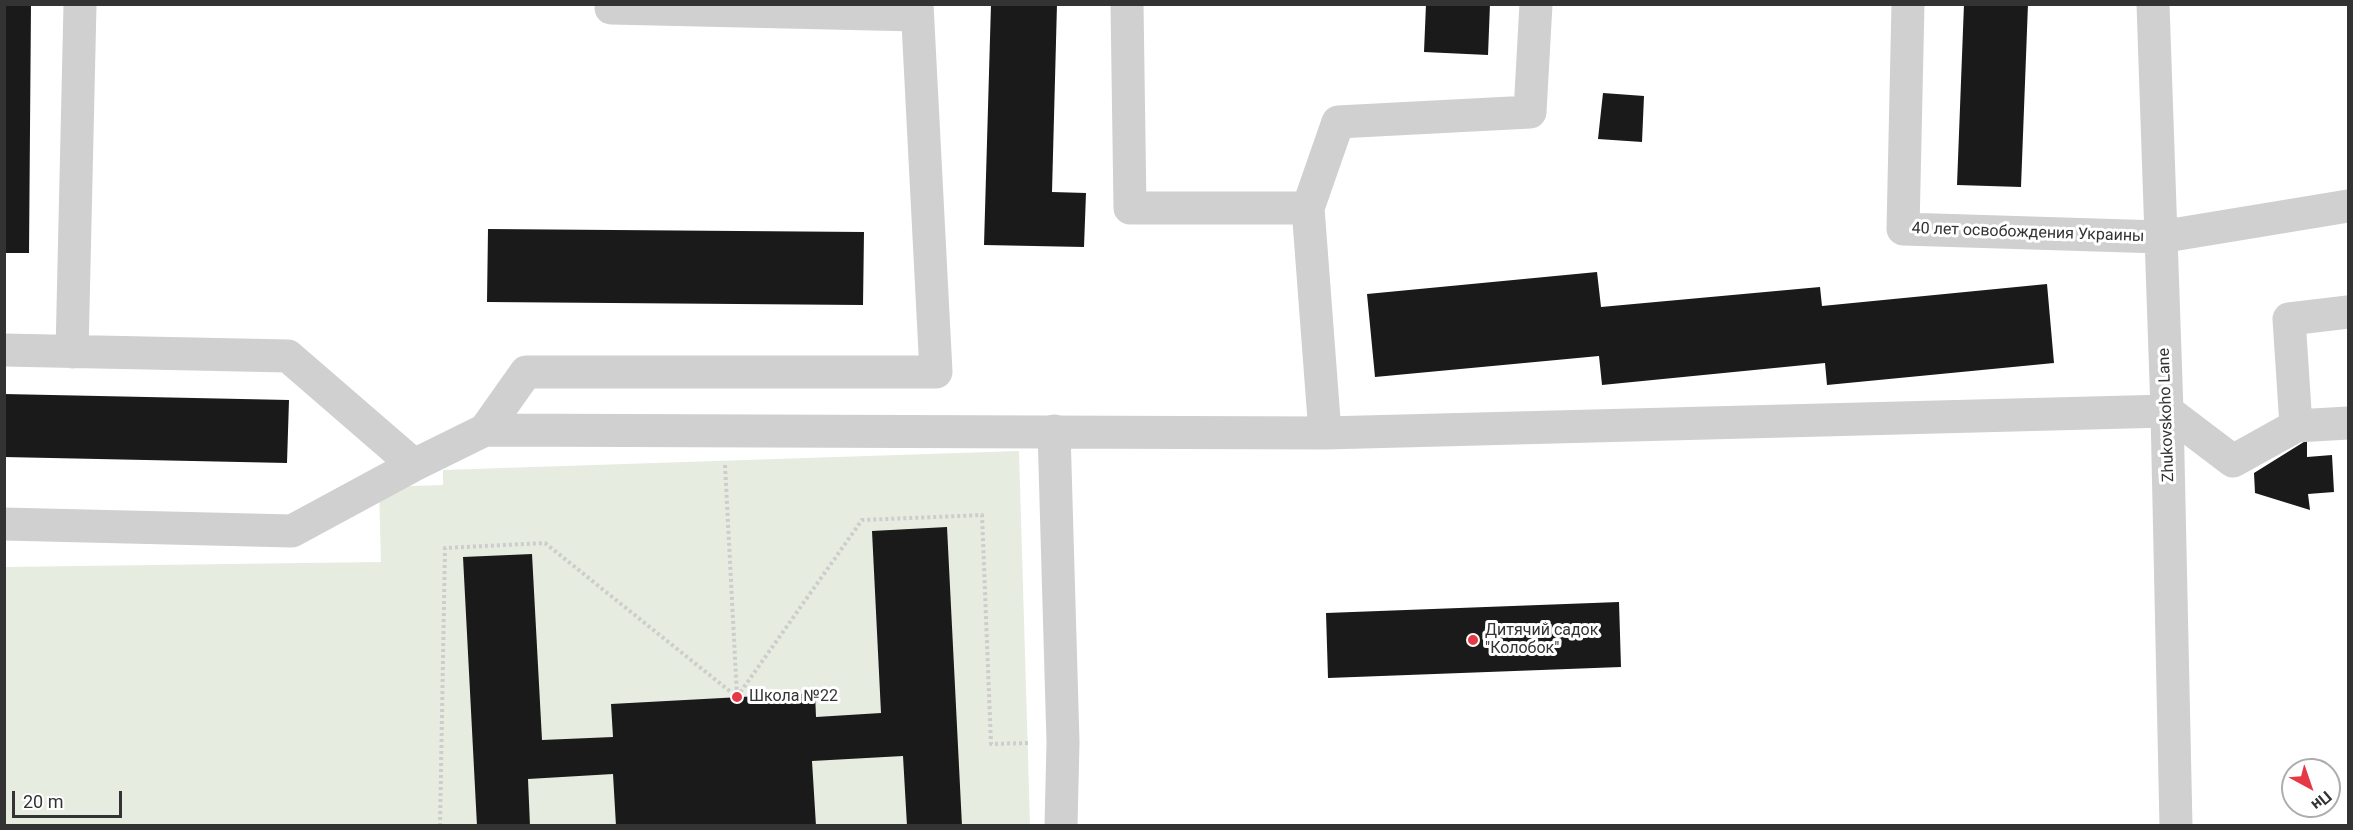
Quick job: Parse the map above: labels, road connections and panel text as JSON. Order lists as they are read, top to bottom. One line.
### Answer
{"streets":{"street":["40 лет освобождения Украины","Zhukovskoho Lane"]},"crossings":[["40 лет освобождения Украины","Zhukovskoho Lane"]],"places":["Дитячий садок \"Колобок\"","Школа №22"],"scale_bar":"20 m","north":"bottom right"}
